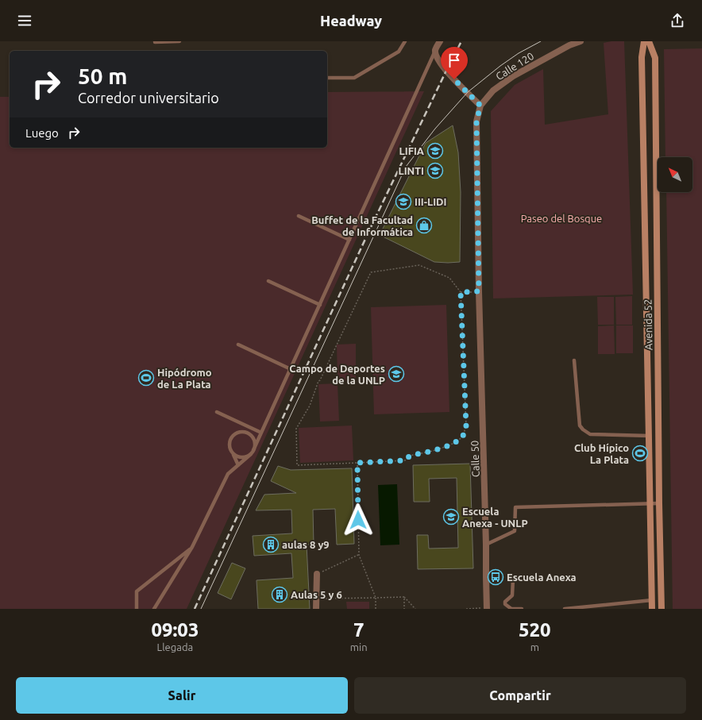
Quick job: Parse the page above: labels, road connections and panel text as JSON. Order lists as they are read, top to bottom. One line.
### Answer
{"streets":{"main road":["Avenida 52"],"street":["Calle 120","Calle 50"]},"crossings":[["Calle 120","Calle 50"]],"parks":["Paseo del Bosque"],"places":{"school or university":["LIFIA","LINTI","III-LIDI","Campo de Deportes de la UNLP","Escuela Anexa - UNLP"],"shop":["Buffet de la Facultad de Informática"],"sports":["Hipódromo de La Plata","Club Hípico La Plata"],"building":["aulas 8 y9","Aulas 5 y 6"],"bus stop":["Escuela Anexa"]},"north":"top left","page":{"header":"Headway","turn":["50 m","Corredor universitario"],"then":"Luego","eta":["09:03","Llegada","7","min","520","m"],"buttons":["Salir","Compartir"]}}
